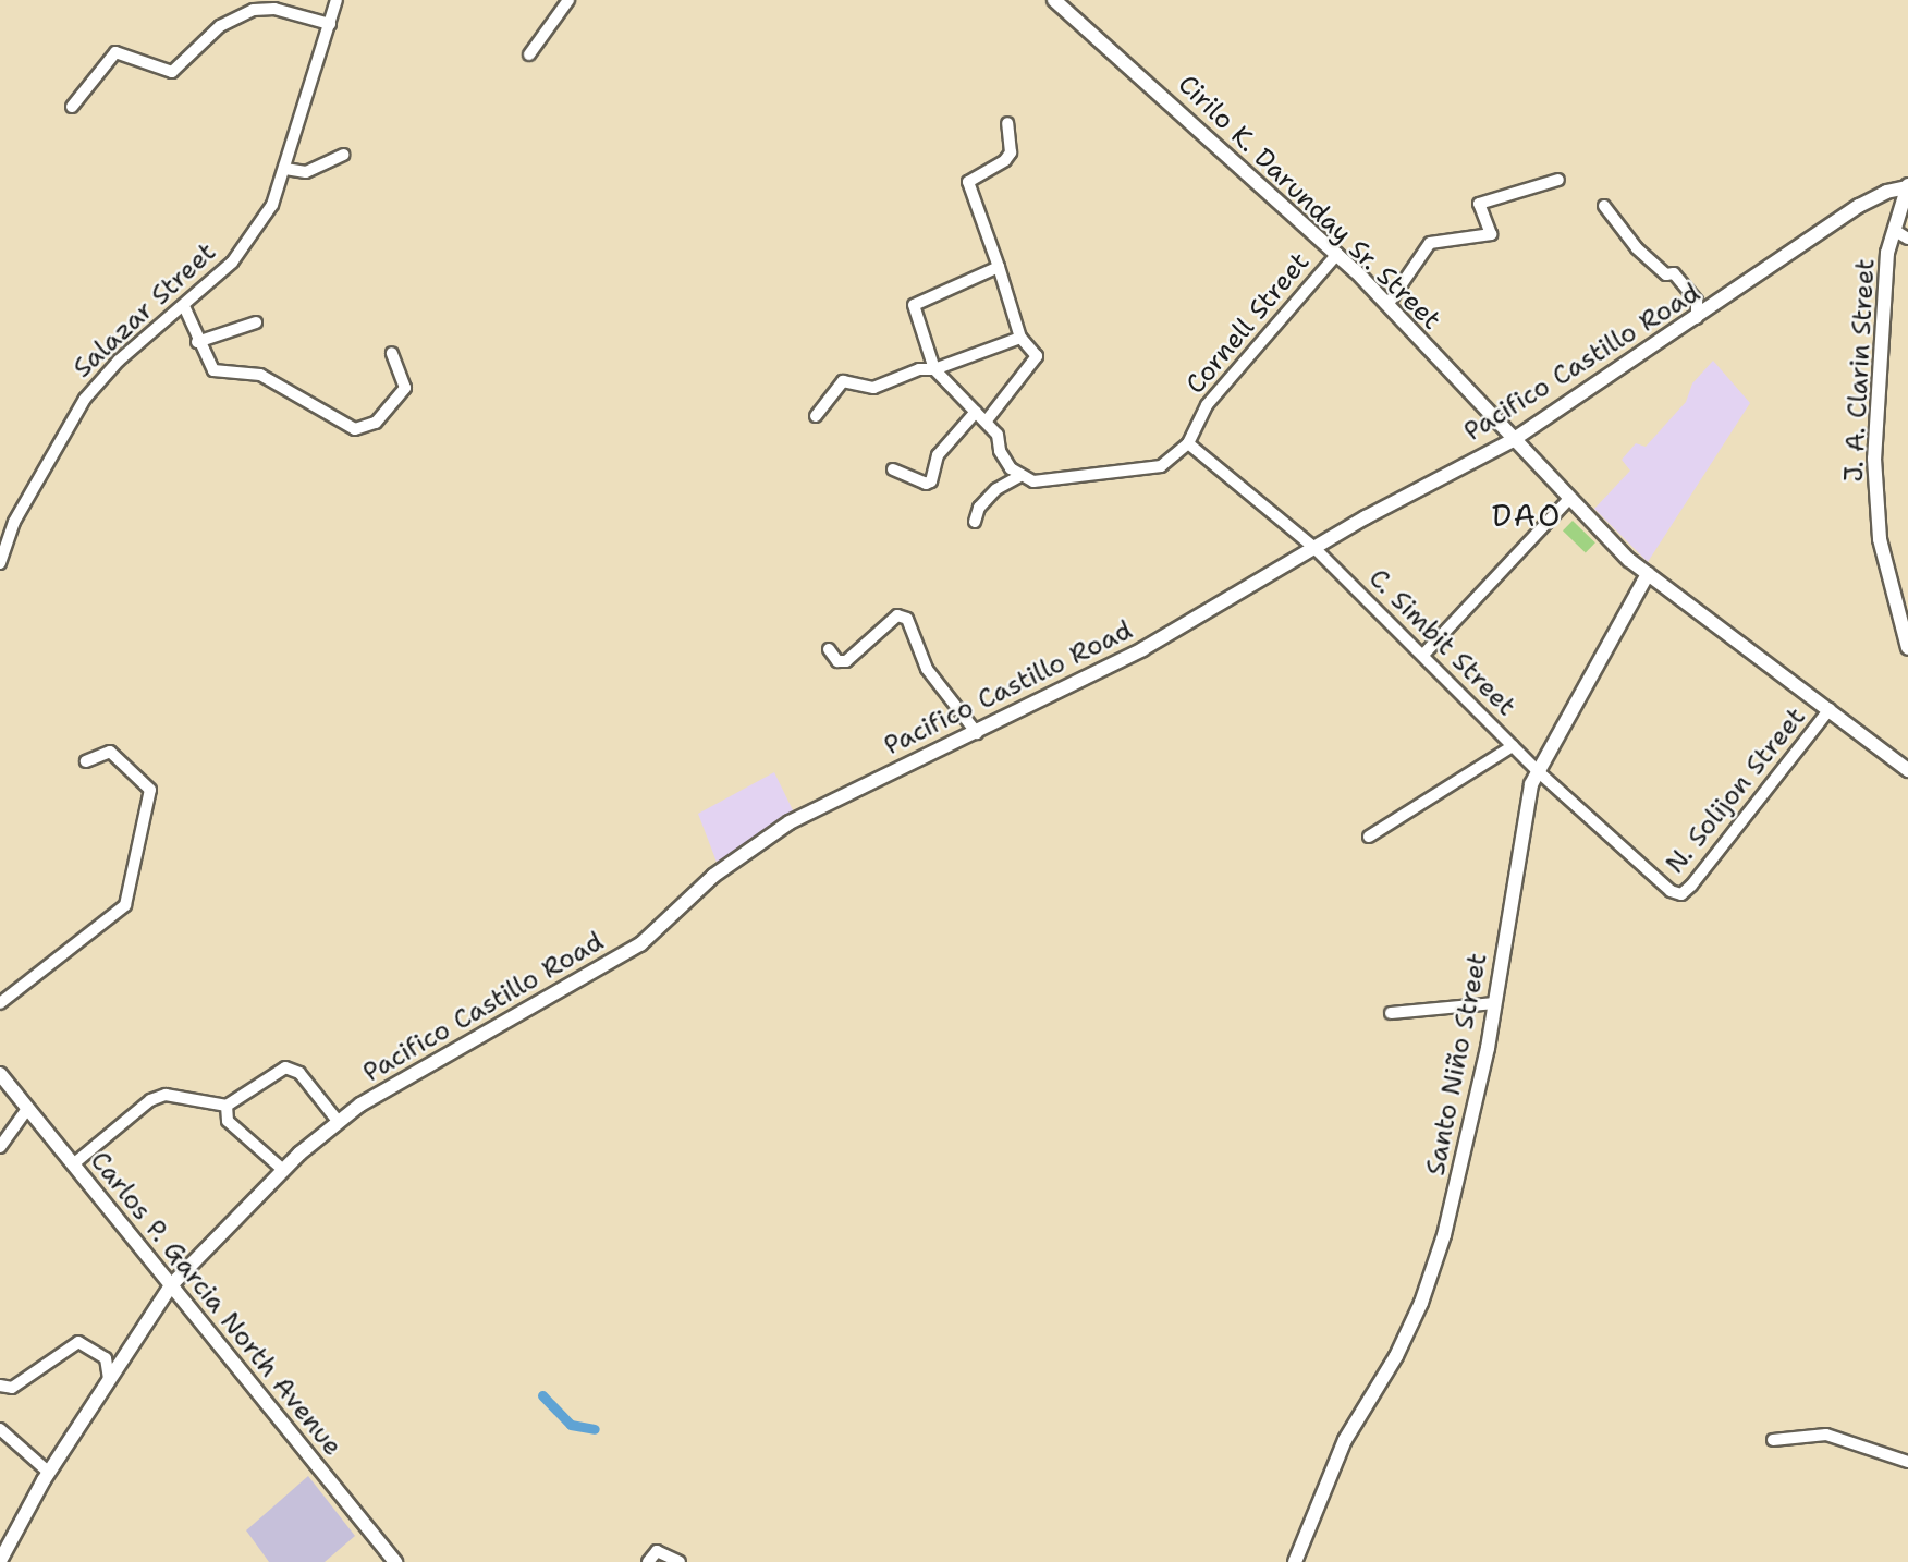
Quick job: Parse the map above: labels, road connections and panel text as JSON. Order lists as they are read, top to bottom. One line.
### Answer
{"streets":{"main road":["Cirilo K. Darunday Sr. Street","Pacifico Castillo Road","J. A. Clarin Street","Santo Niño Street","Carlos P. Garcia North Avenue"],"street":["Salazar Street","Cornell Street","C. Simbit Street","N. Solijon Street"]},"crossings":[["Cirilo K. Darunday Sr. Street","Cornell Street"],["Cirilo K. Darunday Sr. Street","Pacifico Castillo Road"],["Cirilo K. Darunday Sr. Street","N. Solijon Street"],["Cirilo K. Darunday Sr. Street","Santo Niño Street"],["Pacifico Castillo Road","J. A. Clarin Street"],["Pacifico Castillo Road","C. Simbit Street"],["Pacifico Castillo Road","Carlos P. Garcia North Avenue"],["C. Simbit Street","N. Solijon Street"],["C. Simbit Street","Santo Niño Street"],["N. Solijon Street","Santo Niño Street"]],"districts":["DAO"]}
